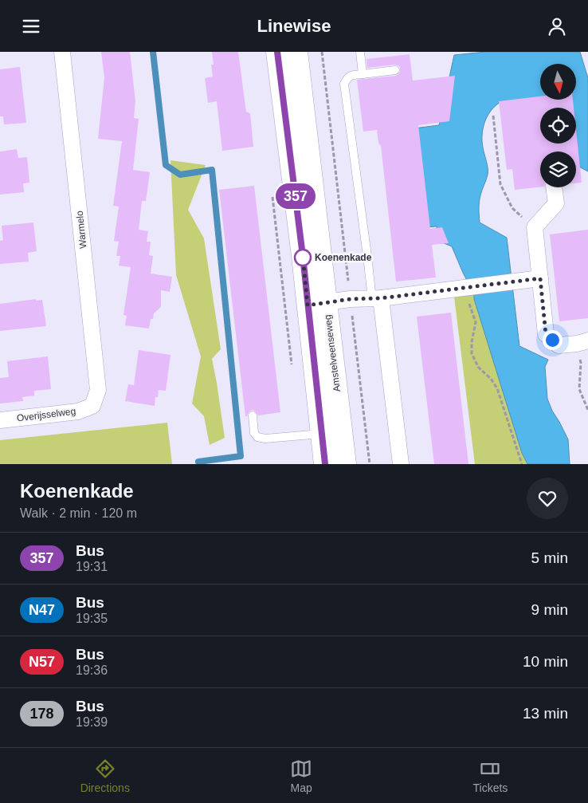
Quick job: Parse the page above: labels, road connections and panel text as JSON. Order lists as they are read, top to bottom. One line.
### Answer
{"streets":{"main road":["Amstelveenseweg"],"street":["Warmelo","Overijsselweg"]},"crossings":[["Warmelo","Overijsselweg"]],"places":["Koenenkade"],"lines":["bus line 357"],"north":"bottom","page":{"header":"Linewise","on_map":"357","heading":["Koenenkade","Walk · 2 min · 120 m"],"list":[{"mark":"357","name":"Bus","note":"19:31","value":"5 min"},{"mark":"N47","name":"Bus","note":"19:35","value":"9 min"},{"mark":"N57","name":"Bus","note":"19:36","value":"10 min"},{"mark":"178","name":"Bus","note":"19:39","value":"13 min"}],"tabs":["Directions","Map","Tickets"]}}
